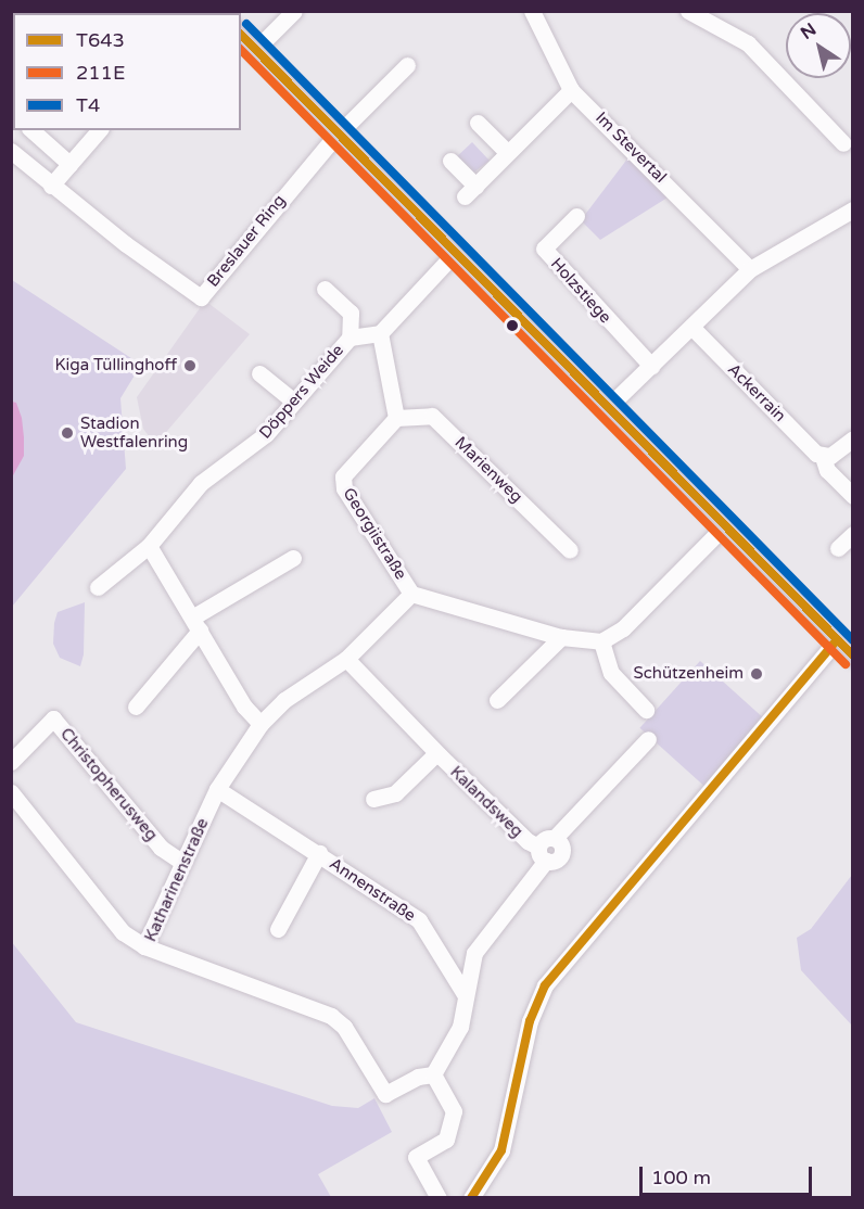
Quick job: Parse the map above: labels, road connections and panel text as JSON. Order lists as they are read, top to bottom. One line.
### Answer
{"streets":{"street":["Im Stevertal","Breslauer Ring","Holzstiege","Döppers Weide","Ackerrain","Marienweg","Georgiistraße","Christopherusweg","Kalandsweg","Katharinenstraße","Annenstraße"]},"crossings":[["Marienweg","Georgiistraße"],["Georgiistraße","Katharinenstraße"],["Christopherusweg","Katharinenstraße"],["Kalandsweg","Katharinenstraße"],["Katharinenstraße","Annenstraße"]],"places":["Kiga Tüllinghoff","Stadion Westfalenring","Schützenheim"],"lines":["transit line T4","transit line T643","transit line 211E"],"legend":["T643","211E","T4"],"scale_bar":"100 m","north":"top left"}
